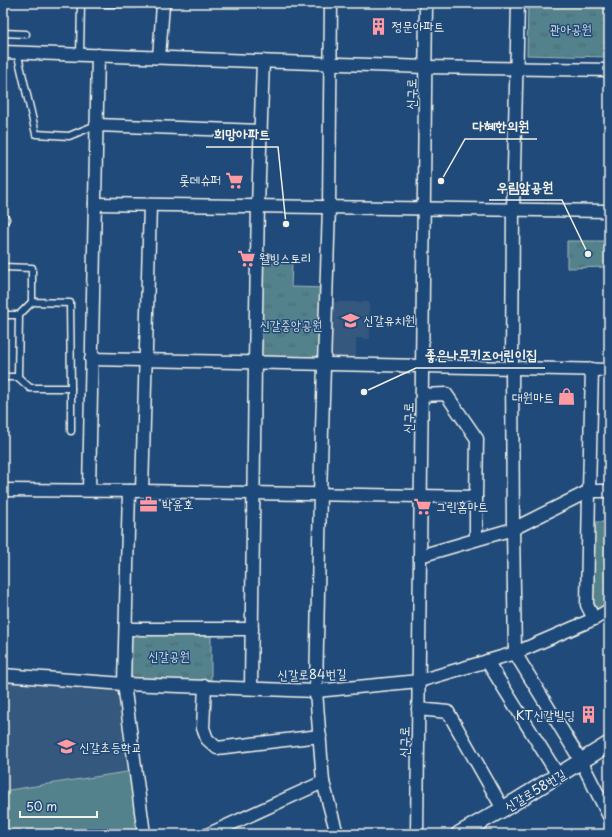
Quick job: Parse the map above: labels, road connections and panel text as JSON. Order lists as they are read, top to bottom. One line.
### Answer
{"streets":{"street":["신구로","신갈로84번길","신갈로58번길"]},"crossings":[["신구로","신갈로84번길"]],"parks":["관아공원","신갈중앙공원","신갈공원"],"places":{"building":["정문아파트","KT신갈빌딩"],"supermarket":["롯데슈퍼","웰빙스토리","그린홈마트"],"other":["다혜한의원","희망아파트","우림앞공원","좋은나무키즈어린이집"],"school or university":["신갈유치원","신갈초등학교"],"shop":["대원마트"],"office":["박윤호"]},"scale_bar":"50 m"}
